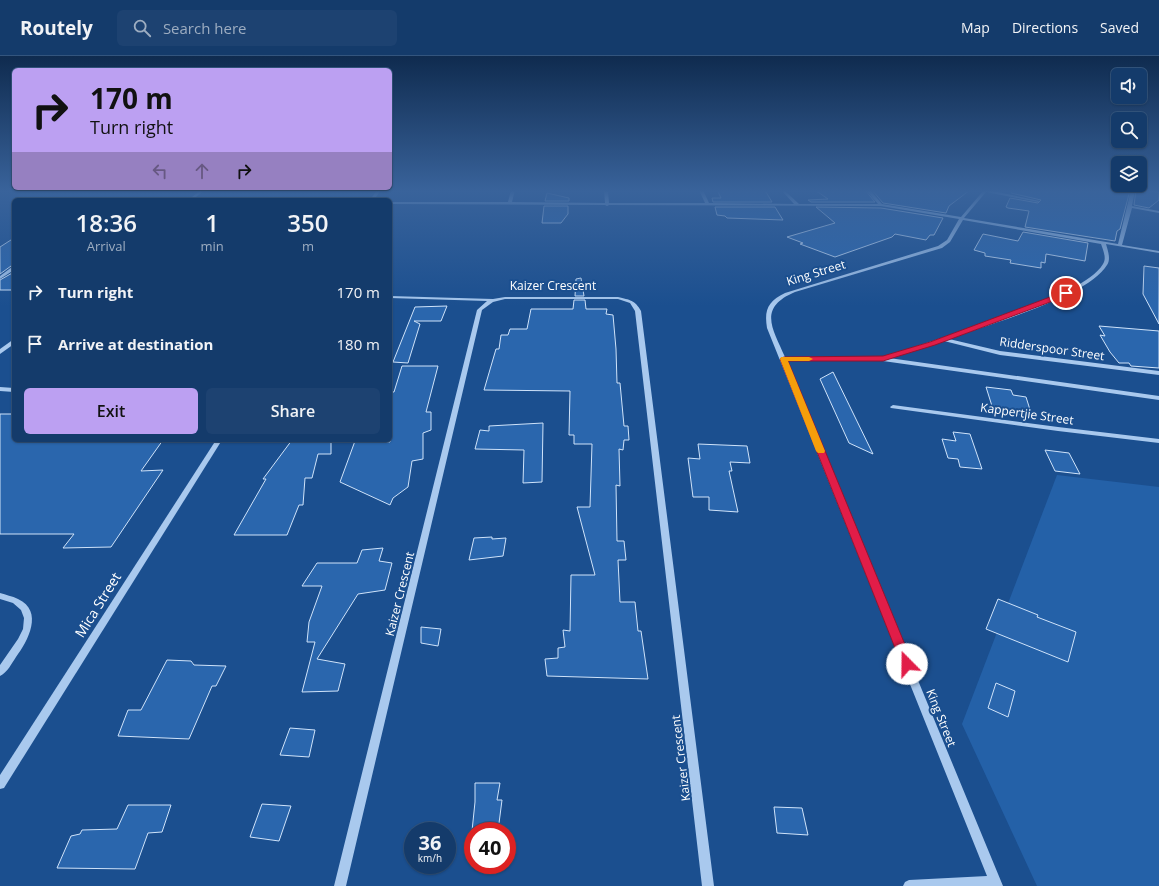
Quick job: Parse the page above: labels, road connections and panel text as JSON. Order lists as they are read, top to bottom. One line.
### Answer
{"streets":{"street":["King Street","Kaizer Crescent","Ridderspoor Street","Kappertjie Street","Mica Street"]},"page":{"header":"Routely","search":"Search here","nav":["Map","Directions","Saved"],"turn":["170 m","Turn right"],"eta":["18:36","Arrival","1","min","350","m"],"list":[{"name":"Turn right","value":"170 m"},{"name":"Arrive at destination","value":"180 m"}],"buttons":["Exit","Share"],"speed":"36 km/h","limit":"40"}}
